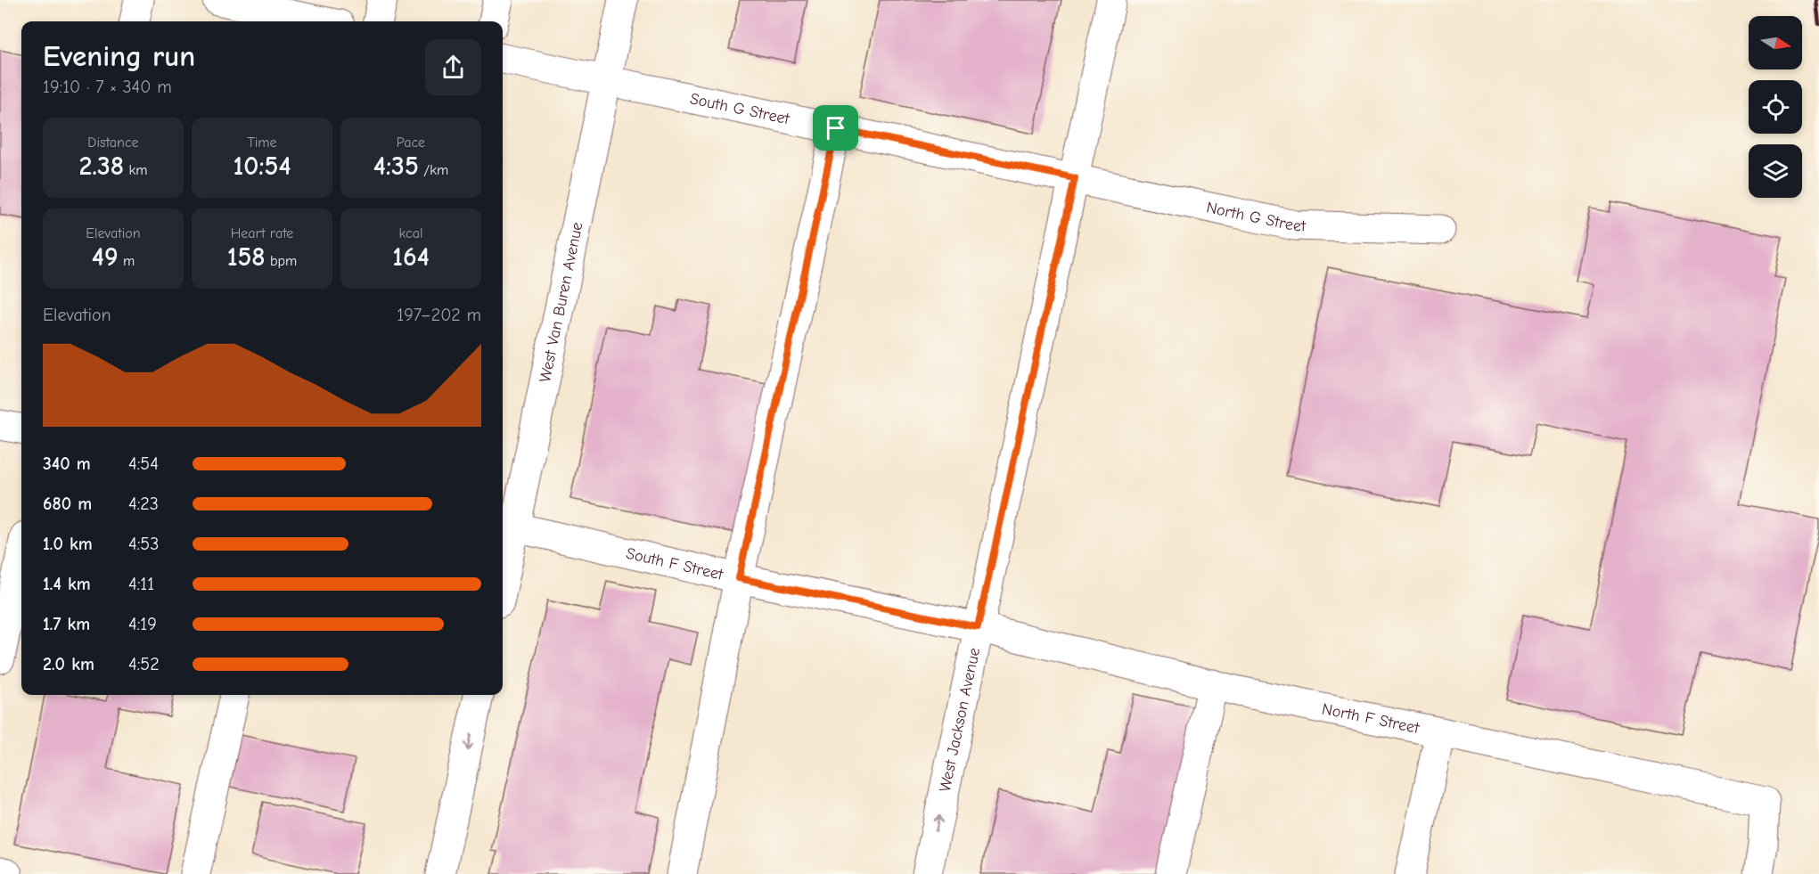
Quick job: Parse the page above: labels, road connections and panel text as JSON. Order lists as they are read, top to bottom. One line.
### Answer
{"streets":{"street":["South G Street","North G Street","West Van Buren Avenue","South F Street","North F Street","West Jackson Avenue"]},"crossings":[["South G Street","North G Street"],["South G Street","West Van Buren Avenue"],["South G Street","West Jackson Avenue"],["North G Street","West Jackson Avenue"],["West Van Buren Avenue","South F Street"],["South F Street","North F Street"],["South F Street","West Jackson Avenue"],["North F Street","West Jackson Avenue"]],"north":"right","page":{"heading":["Evening run","19:10 · 7 × 340 m"],"stats":[["Distance","2.38 km"],["Time","10:54"],["Pace","4:35 /km"],["Elevation","49 m"],["Heart rate","158 bpm"],["kcal","164"]],"chart":["Elevation","197–202 m"],"list":[{"name":"340 m","note":"4:54"},{"name":"680 m","note":"4:23"},{"name":"1.0 km","note":"4:53"},{"name":"1.4 km","note":"4:11"},{"name":"1.7 km","note":"4:19"},{"name":"2.0 km","note":"4:52"}]}}
